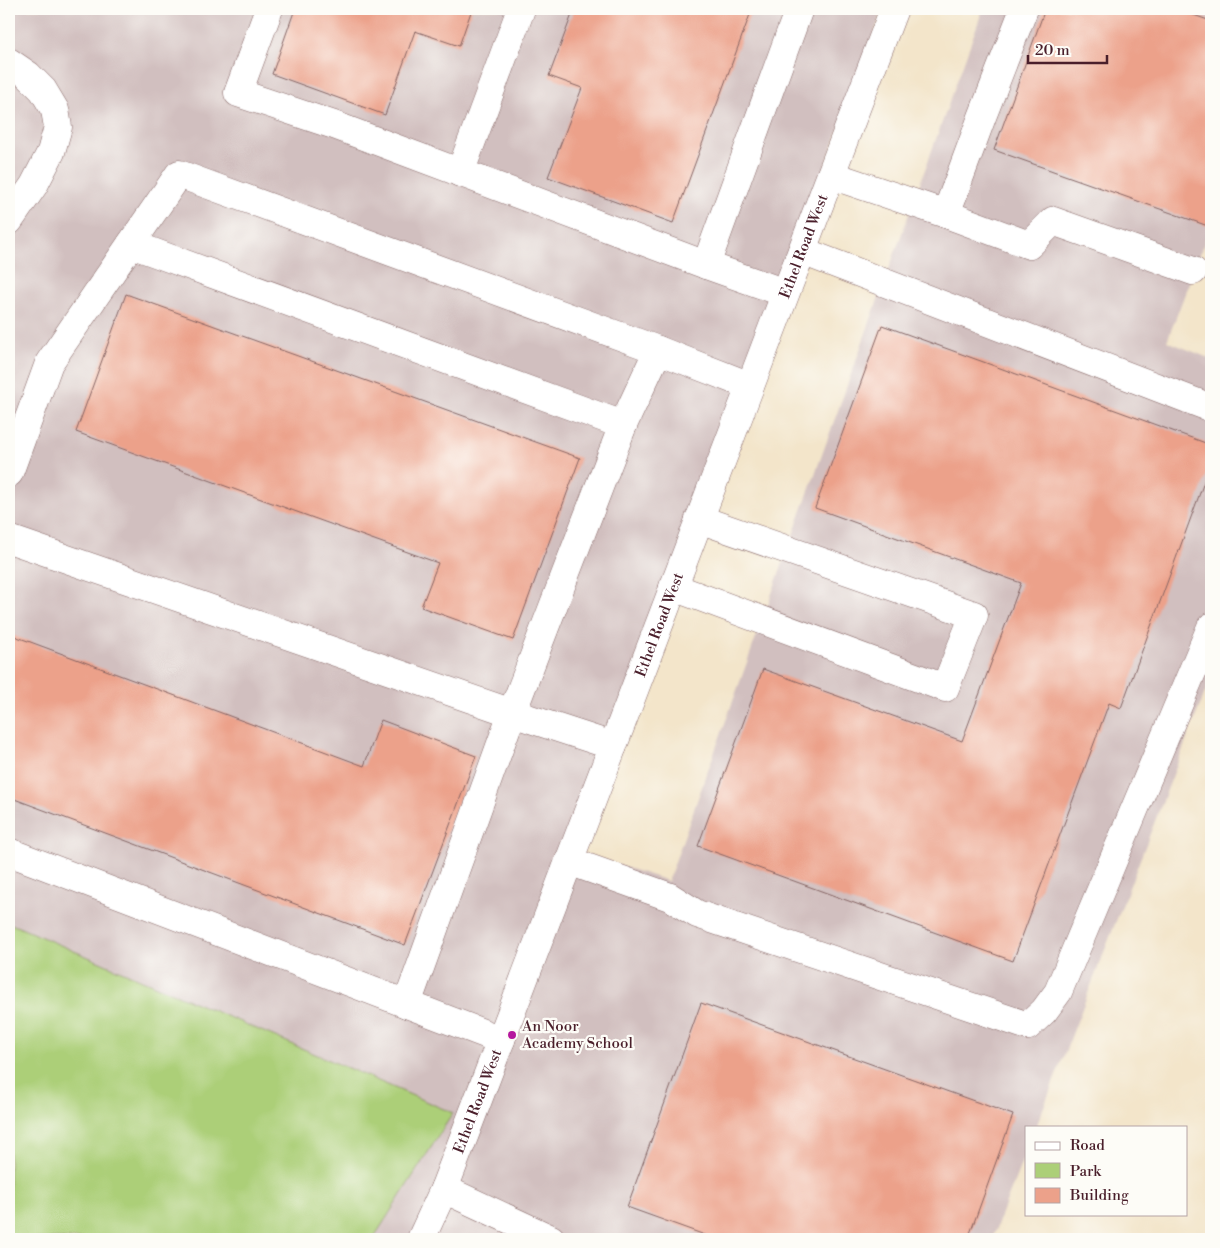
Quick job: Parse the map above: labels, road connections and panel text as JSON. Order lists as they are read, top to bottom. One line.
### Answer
{"streets":{"street":["Ethel Road West"]},"places":["An Noor Academy School"],"legend":["Road","Park","Building"],"scale_bar":"20 m"}
